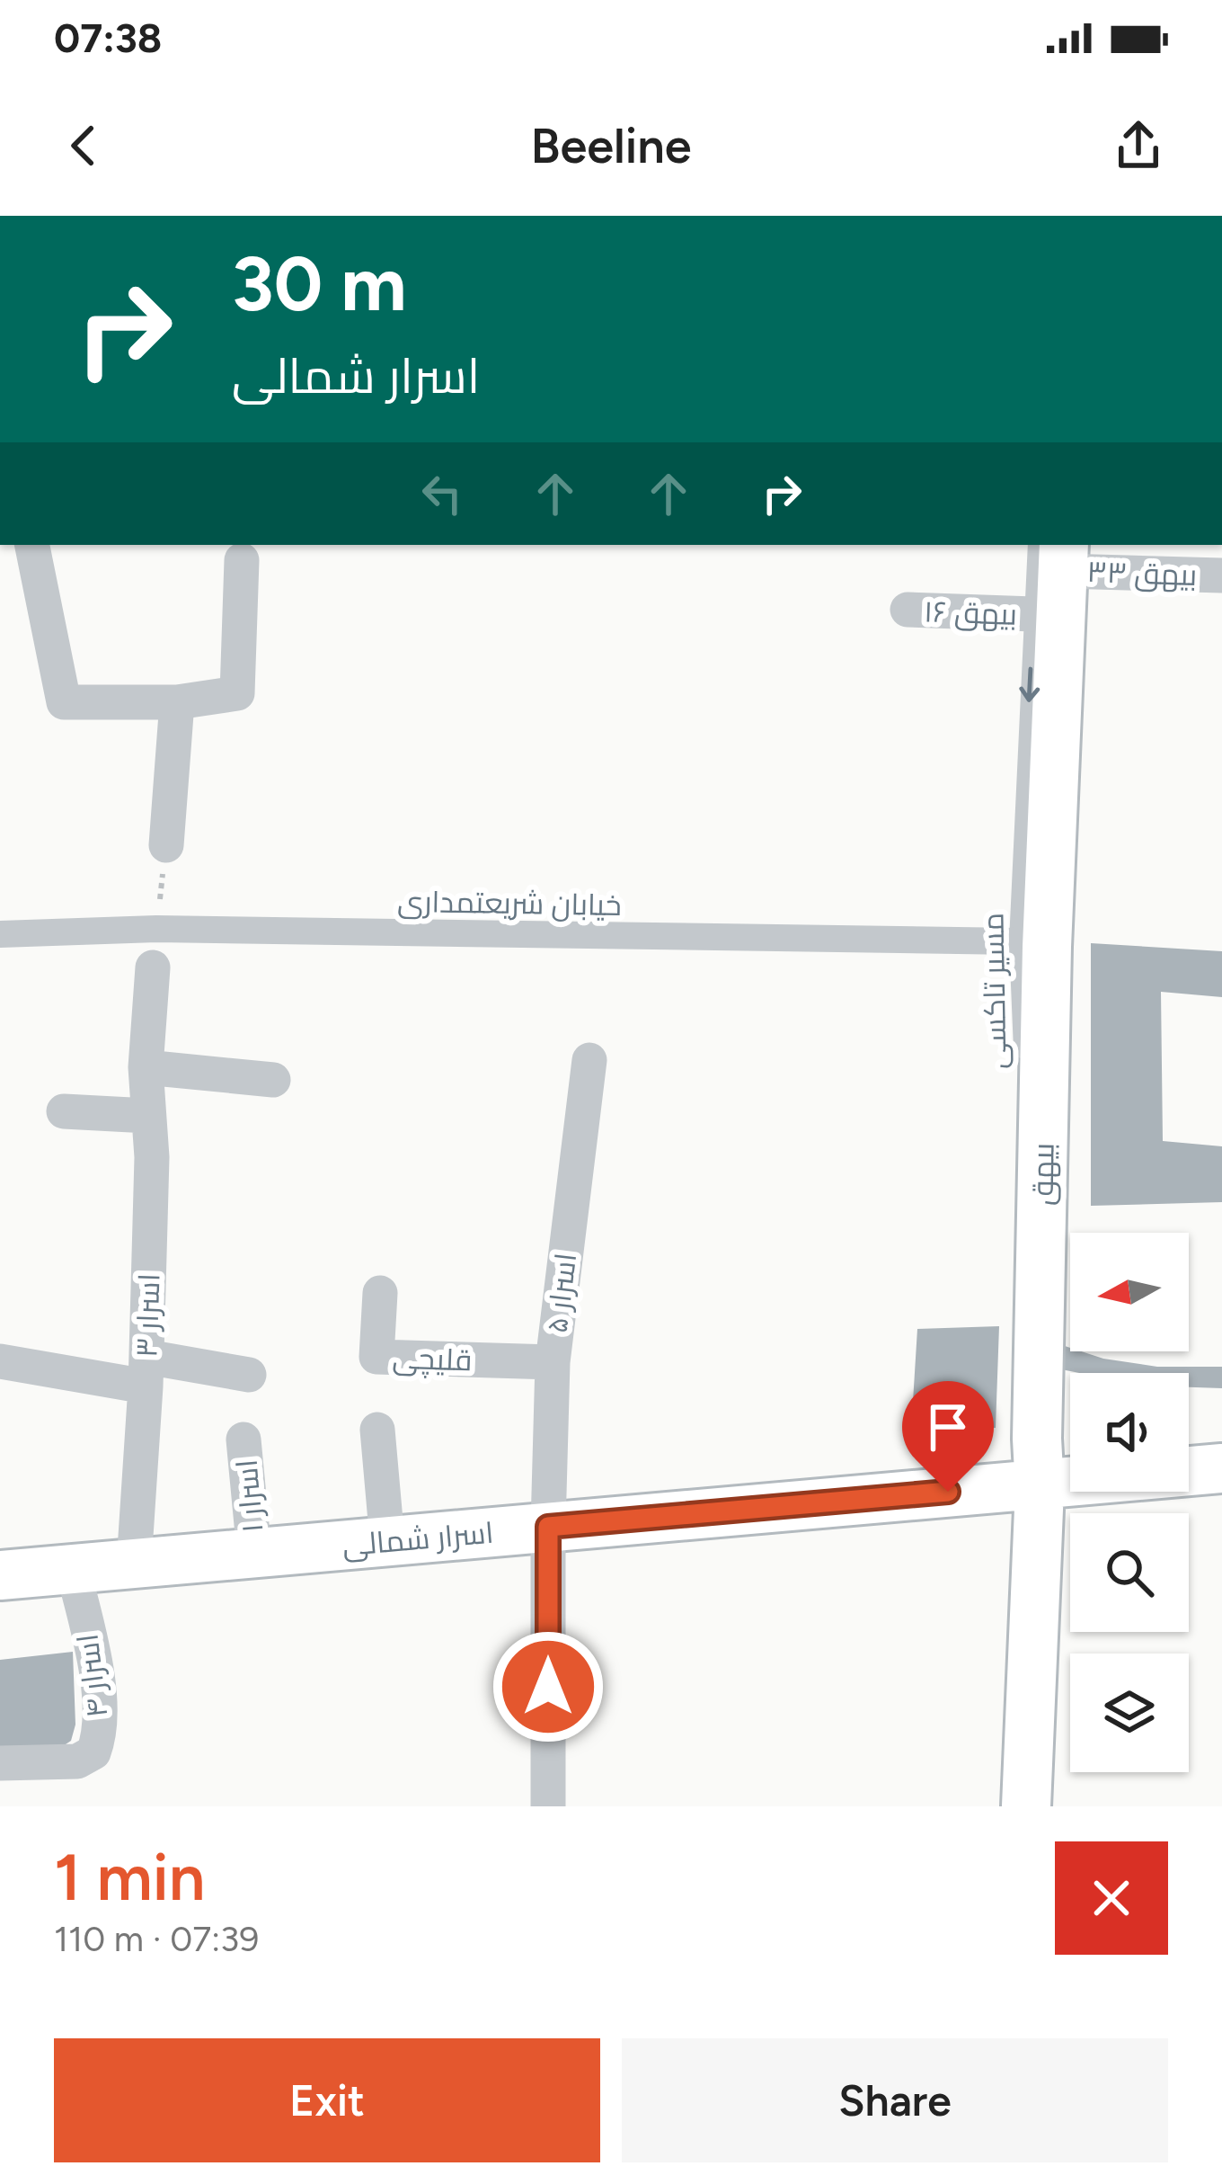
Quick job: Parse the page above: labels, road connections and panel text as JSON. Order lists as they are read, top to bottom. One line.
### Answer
{"streets":{"main road":["بیهق","اسرار شمالی"],"street":["بیهق ۳۳","بیهق ۱۶","خیابان شریعتمداری","اسرار ۵","اسرار ۳","قلیچی","اسرار ۱","اسرار ۴"],"lane":["مسیر تاکسی"]},"crossings":[["بیهق ۳۳","بیهق ۱۶"],["بیهق ۳۳","مسیر تاکسی"],["بیهق ۳۳","بیهق"],["بیهق ۱۶","مسیر تاکسی"],["بیهق ۱۶","بیهق"],["خیابان شریعتمداری","مسیر تاکسی"],["مسیر تاکسی","بیهق"],["بیهق","اسرار شمالی"],["اسرار ۵","قلیچی"],["اسرار ۵","اسرار شمالی"],["اسرار ۳","اسرار شمالی"],["اسرار ۱","اسرار شمالی"],["اسرار شمالی","اسرار ۴"]],"one_way":["مسیر تاکسی"],"north":"left","page":{"status":"07:38","header":"Beeline","turn":["30 m","اسرار شمالی"],"heading":["1 min","110 m · 07:39"],"buttons":["Exit","Share"]}}
